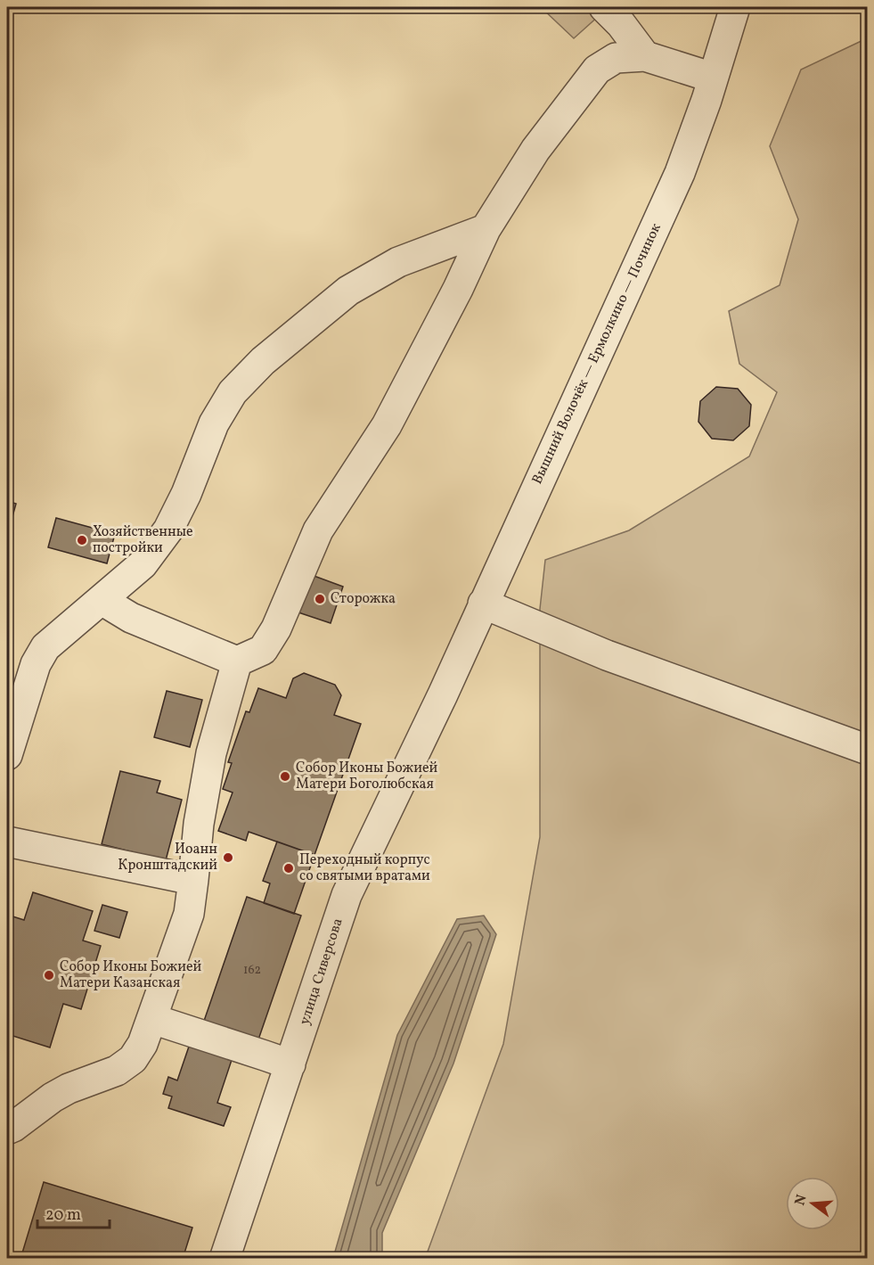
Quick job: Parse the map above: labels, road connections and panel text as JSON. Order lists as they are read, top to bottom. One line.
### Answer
{"streets":{"street":["Вышний Волочёк — Ермолкино — Починок","улица Сиверсова"]},"crossings":[["Вышний Волочёк — Ермолкино — Починок","улица Сиверсова"]],"places":["Хозяйственные постройки","Сторожка","Собор Иконы Божией Матери Боголюбская","Иоанн Кронштадский","Переходный корпус со святыми вратами","Собор Иконы Божией Матери Казанская"],"house_numbers":["162"],"scale_bar":"20 m","north":"left"}
